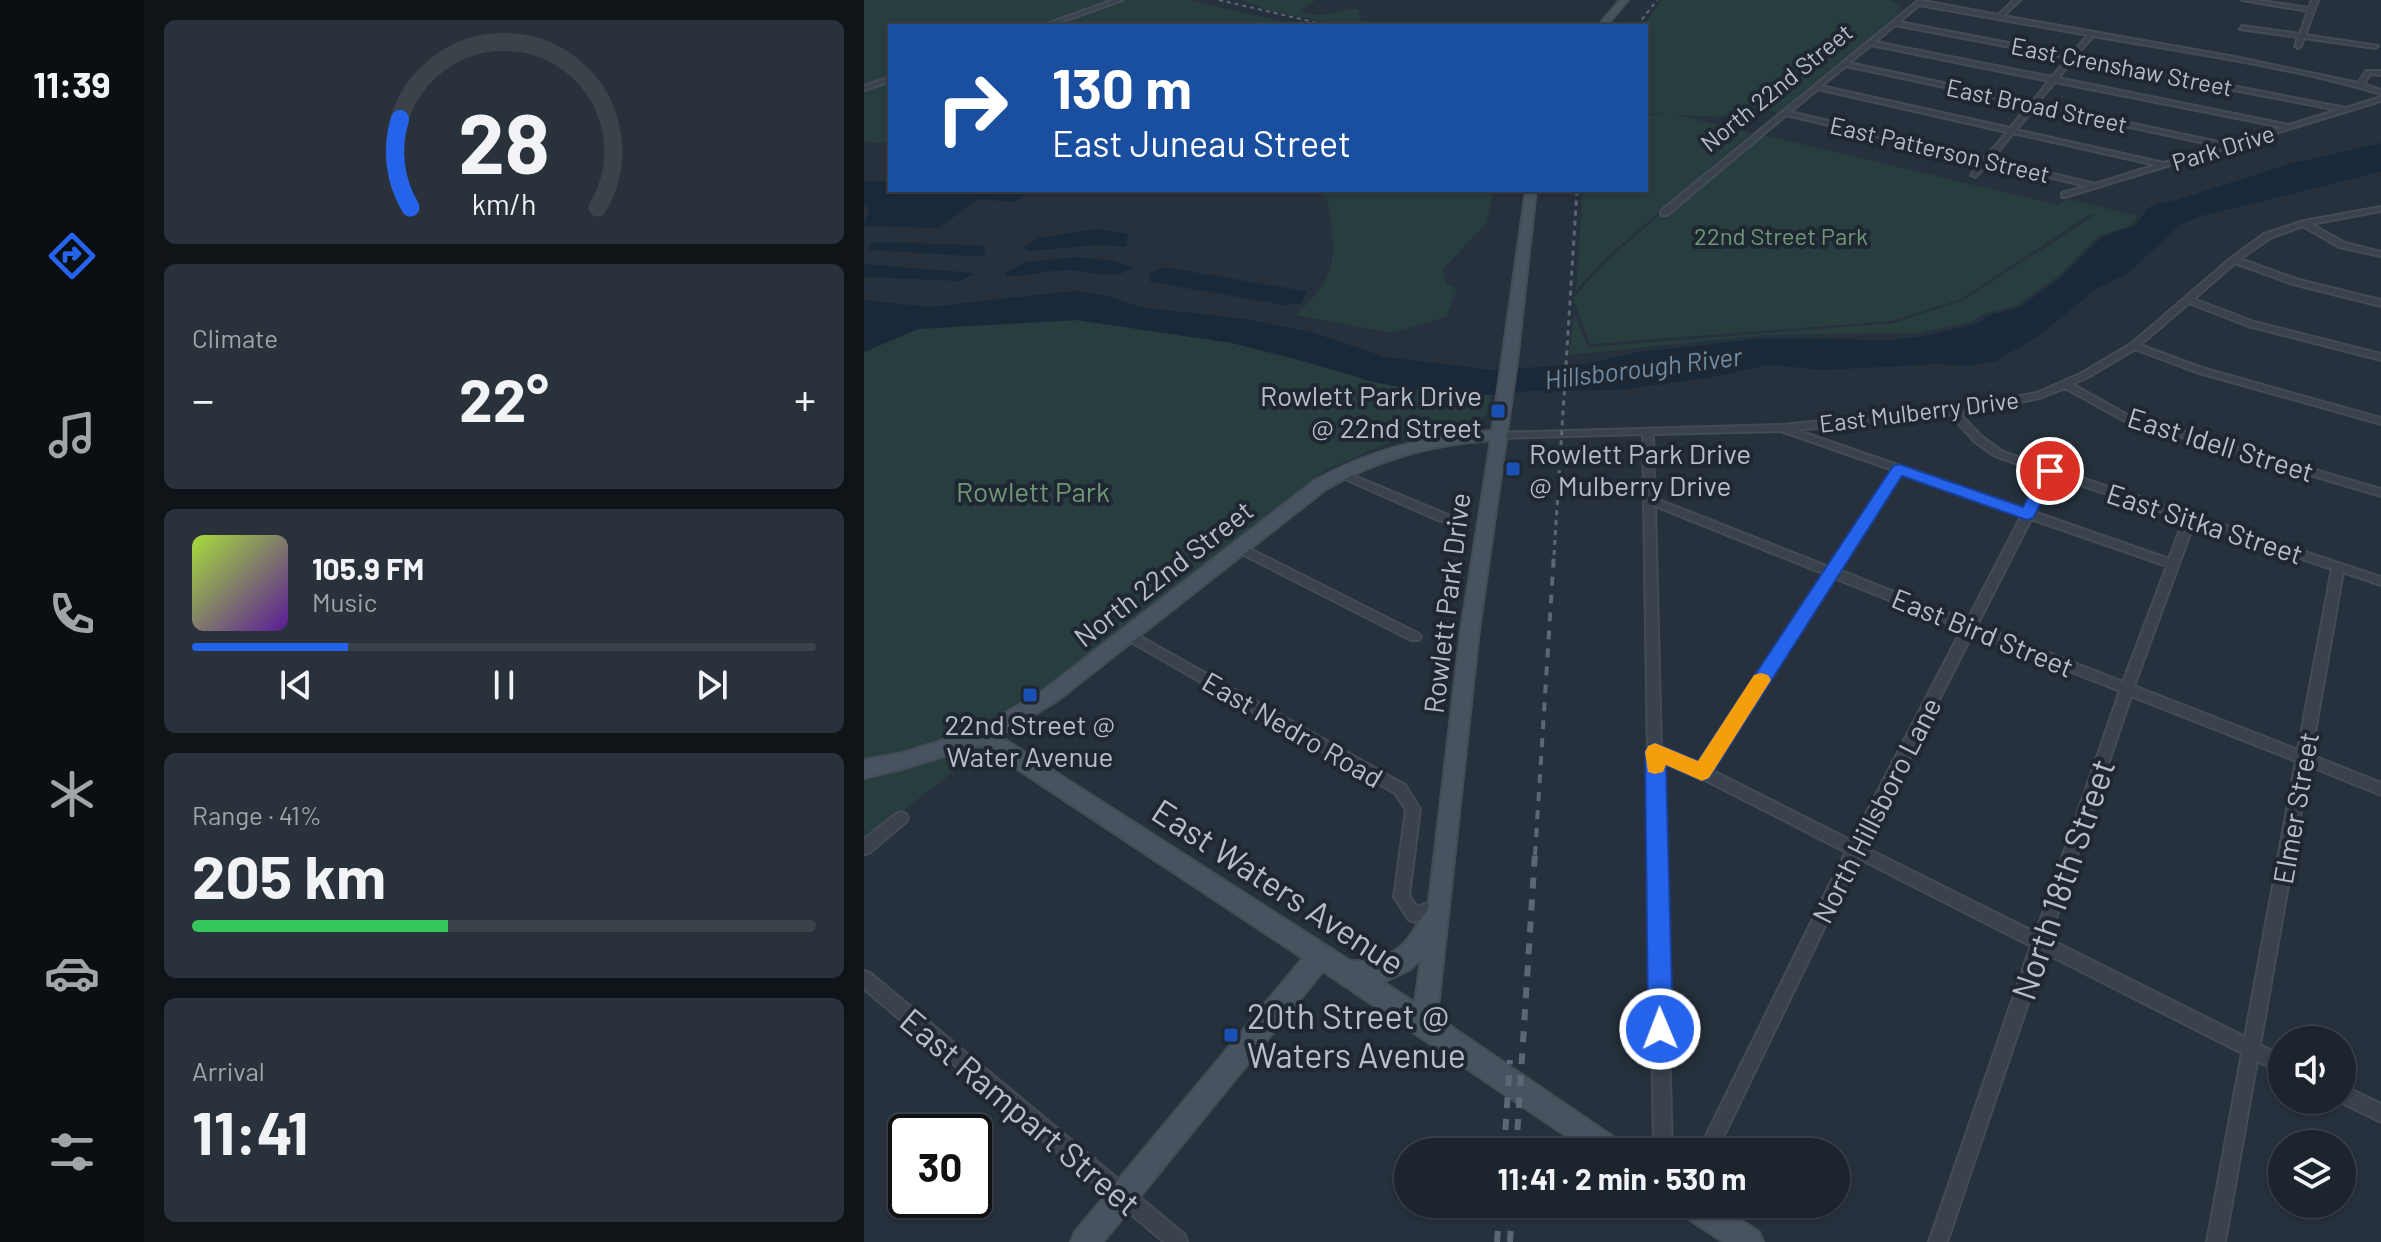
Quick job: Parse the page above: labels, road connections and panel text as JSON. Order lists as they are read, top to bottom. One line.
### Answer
{"streets":{"street":["East Crenshaw Street","North 22nd Street","East Broad Street","Park Drive","East Patterson Street","East Mulberry Drive","East Idell Street","East Sitka Street","Rowlett Park Drive","East Bird Street","East Nedro Road","Elmer Street","North Hillsboro Lane","North 18th Street","East Waters Avenue","East Rampart Street"]},"crossings":[["East Crenshaw Street","North 22nd Street"],["East Crenshaw Street","Park Drive"],["North 22nd Street","East Broad Street"],["North 22nd Street","East Patterson Street"],["North 22nd Street","East Mulberry Drive"],["North 22nd Street","Rowlett Park Drive"],["North 22nd Street","East Nedro Road"],["North 22nd Street","East Waters Avenue"],["East Broad Street","Park Drive"],["Park Drive","East Patterson Street"],["East Mulberry Drive","East Idell Street"],["East Mulberry Drive","East Sitka Street"],["East Mulberry Drive","Rowlett Park Drive"],["East Sitka Street","Elmer Street"],["East Sitka Street","North Hillsboro Lane"],["East Sitka Street","North 18th Street"],["Rowlett Park Drive","East Nedro Road"],["Rowlett Park Drive","East Waters Avenue"],["East Bird Street","Elmer Street"],["East Bird Street","North Hillsboro Lane"],["East Bird Street","North 18th Street"]],"water":["Hillsborough River"],"parks":["22nd Street Park","Rowlett Park"],"places":{"transit":["Rowlett Park Drive @ 22nd Street","Rowlett Park Drive @ Mulberry Drive","22nd Street @ Water Avenue","20th Street @ Waters Avenue"]},"page":{"tabs":"11:39","turn":["130 m","East Juneau Street"],"tile":["Climate",["Range · 41%","205 km"],["Arrival","11:41"]],"heat":["−","22°","+"],"song":["105.9 FM","Music"],"limit":"30","trip":"11:41 · 2 min · 530 m","gauge":["28","km/h"]}}
